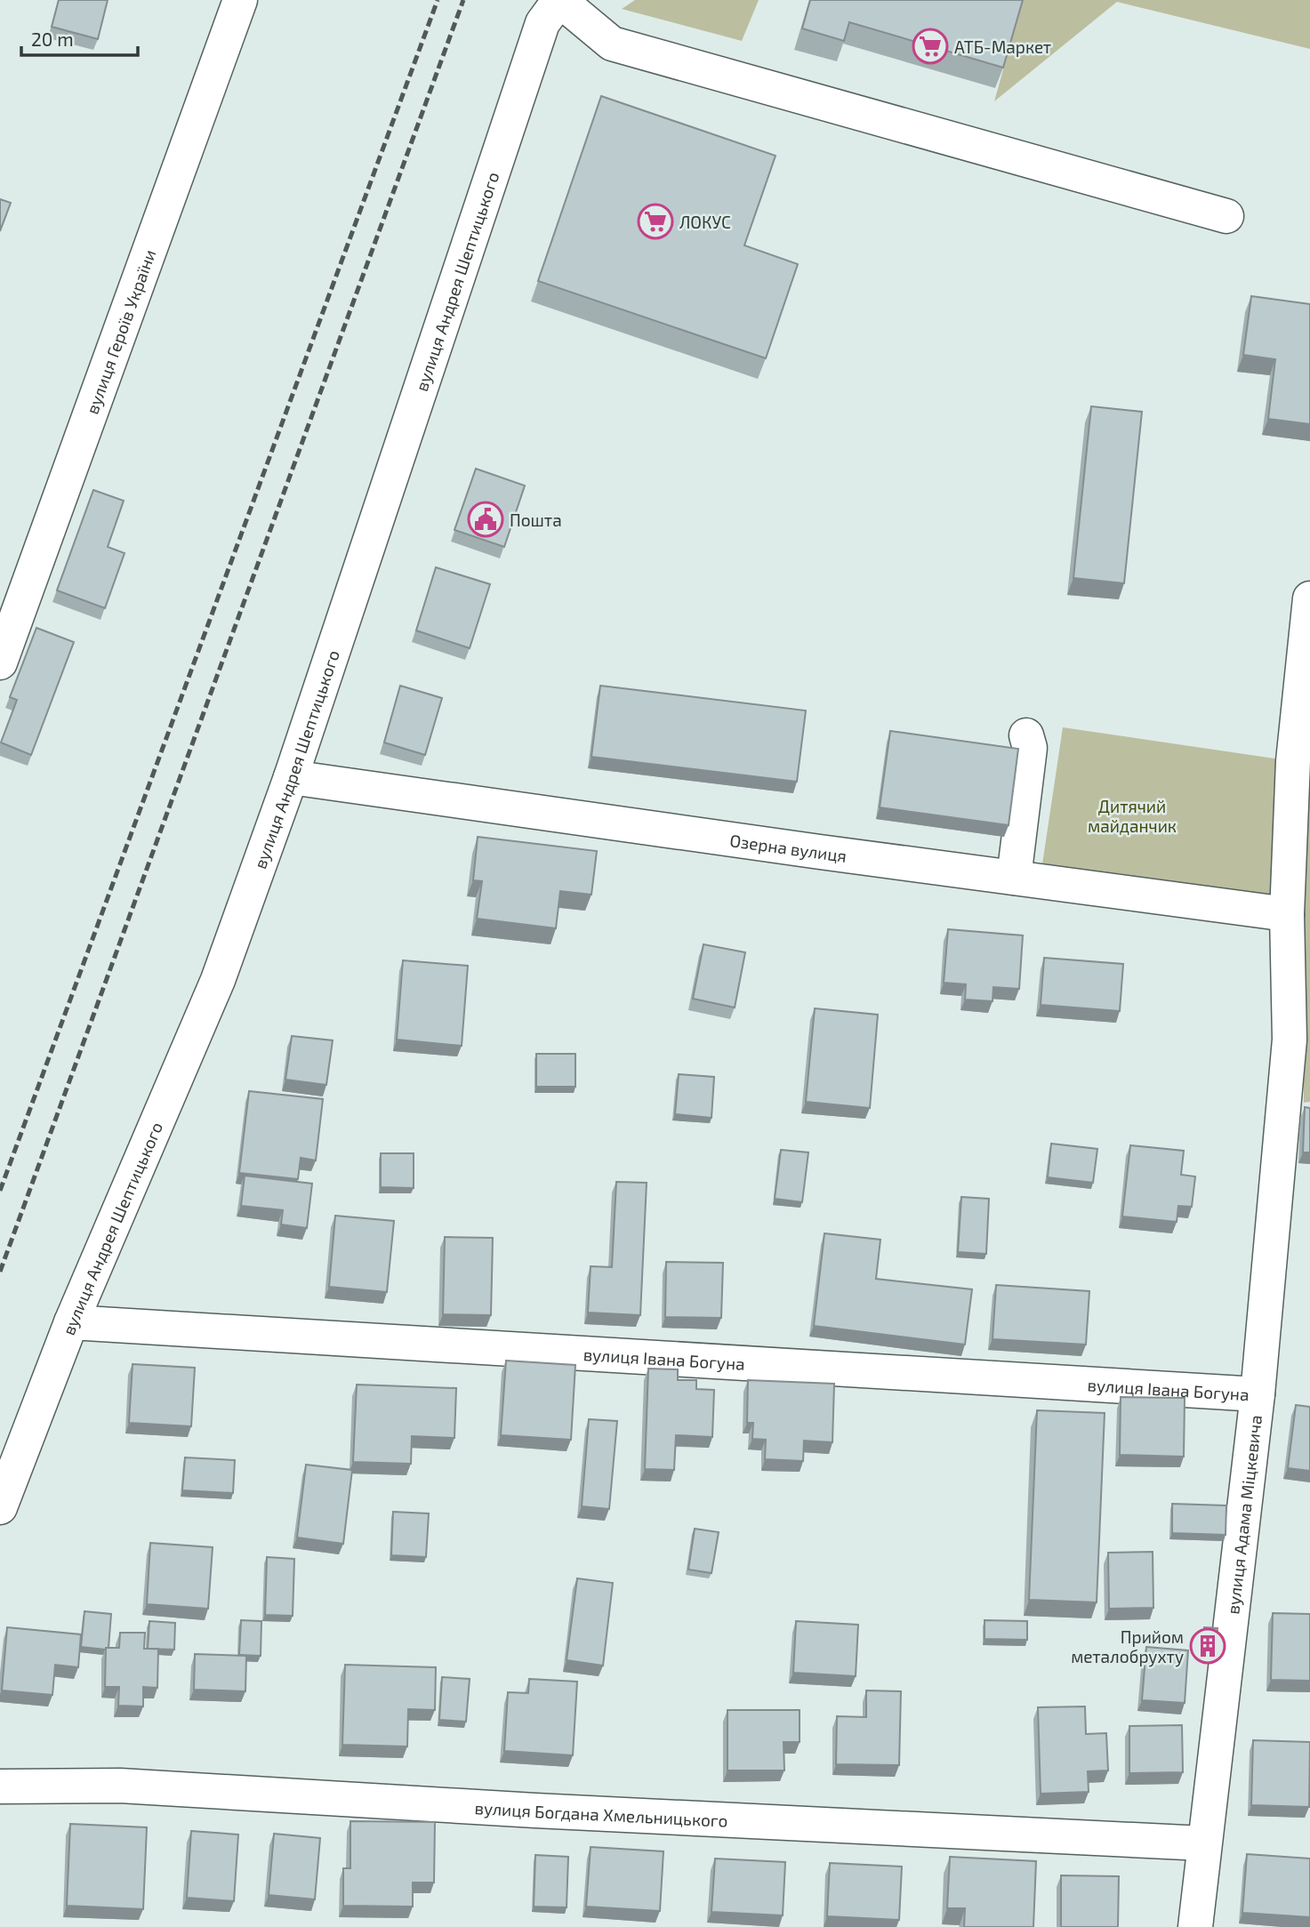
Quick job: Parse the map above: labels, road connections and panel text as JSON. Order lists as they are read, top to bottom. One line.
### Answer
{"streets":{"street":["вулиця Андрея Шептицького","вулиця Героїв України","Озерна вулиця","вулиця Івана Богуна","вулиця Адама Міцкевича","вулиця Богдана Хмельницького"]},"crossings":[["вулиця Андрея Шептицького","Озерна вулиця"],["вулиця Андрея Шептицького","вулиця Івана Богуна"],["Озерна вулиця","вулиця Адама Міцкевича"],["вулиця Івана Богуна","вулиця Адама Міцкевича"],["вулиця Адама Міцкевича","вулиця Богдана Хмельницького"]],"parks":["Дитячий майданчик"],"places":{"supermarket":["АТБ-Маркет","ЛОКУС"],"public building":["Пошта"],"building":["Прийом металобрухту"]},"scale_bar":"20 m"}
